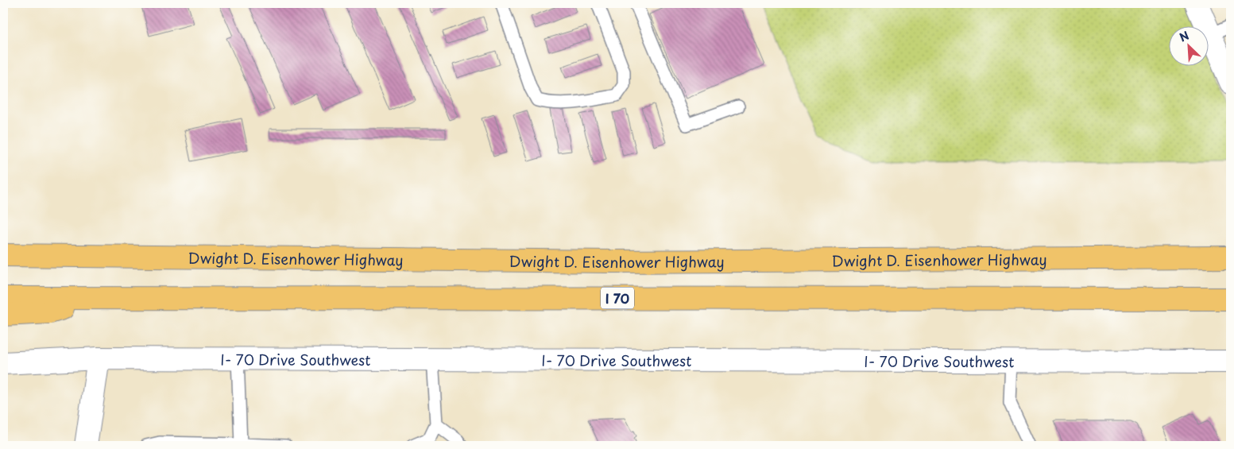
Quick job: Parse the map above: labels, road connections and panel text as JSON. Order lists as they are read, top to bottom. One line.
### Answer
{"streets":{"highway":["Dwight D. Eisenhower Highway","I 70"],"street":["I- 70 Drive Southwest"]},"north":"top left"}
